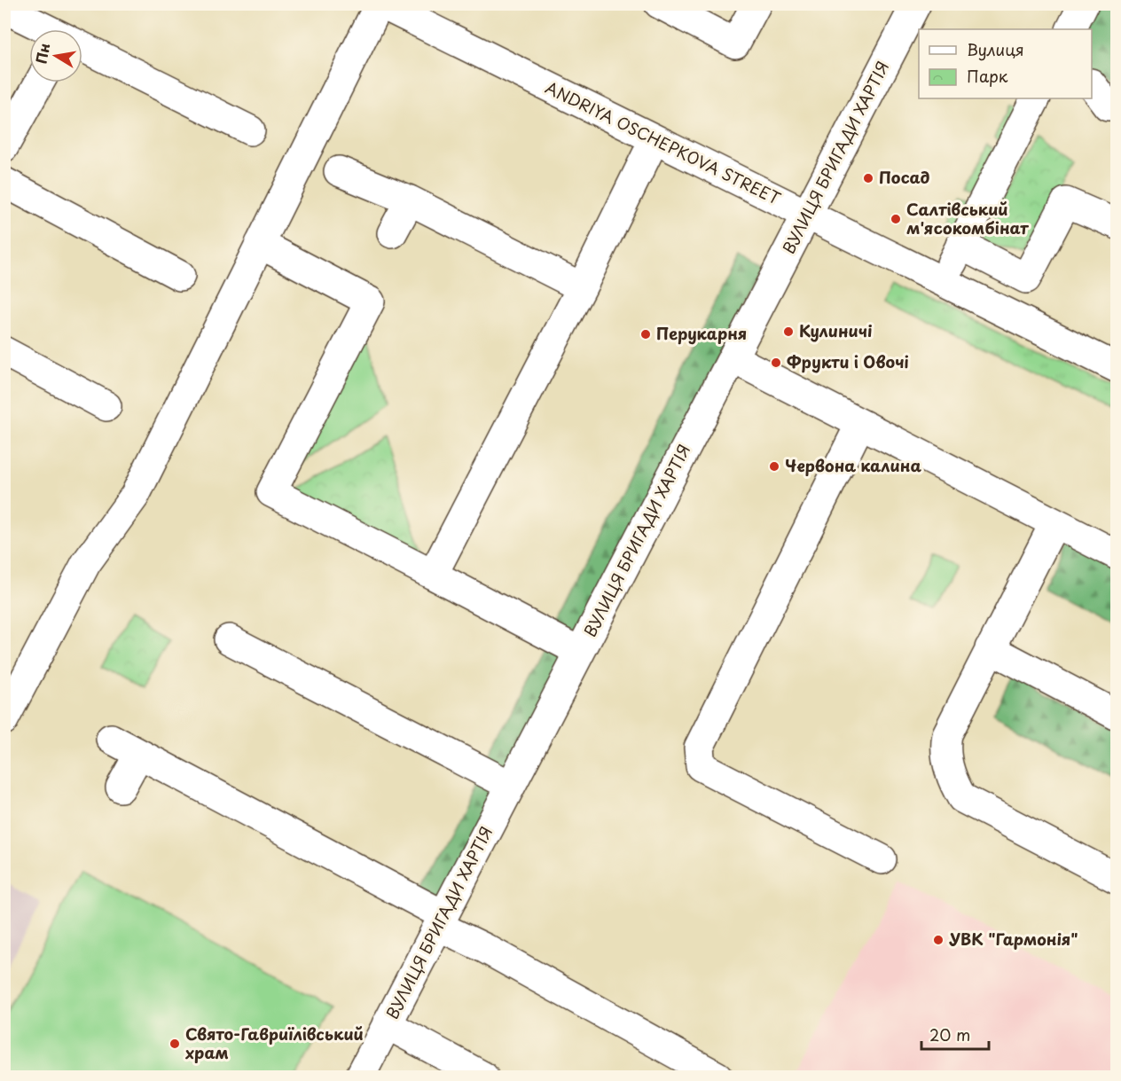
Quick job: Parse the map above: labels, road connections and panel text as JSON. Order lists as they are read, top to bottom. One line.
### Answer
{"streets":{"street":["ANDRIYA OSCHEPKOVA STREET","ВУЛИЦЯ БРИГАДИ ХАРТІЯ"]},"crossings":[["ANDRIYA OSCHEPKOVA STREET","ВУЛИЦЯ БРИГАДИ ХАРТІЯ"]],"places":["Посад","Салтівський м'ясокомбінат","Кулиничі","Перукарня","Фрукти і Овочі","Червона калина","УВК \"Гармонія\"","Свято-Гавриїлівський храм"],"legend":["Вулиця","Парк"],"scale_bar":"20 m","north":"left"}
